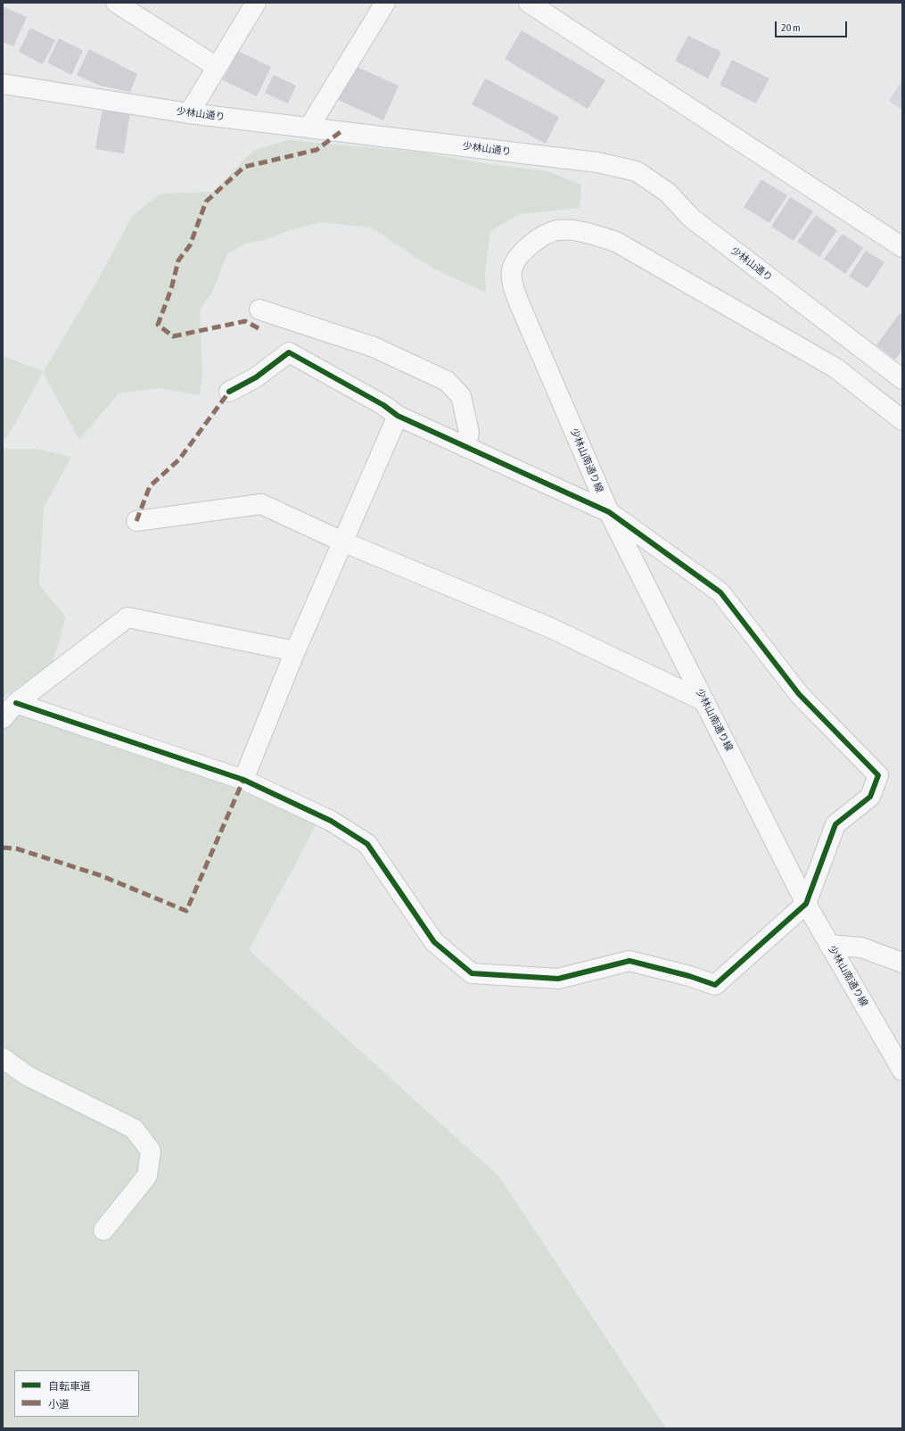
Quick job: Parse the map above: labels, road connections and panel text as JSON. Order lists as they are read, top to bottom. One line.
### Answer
{"streets":{"street":["少林山通り","少林山南通り線"]},"legend":["自転車道","小道"],"scale_bar":"20 m"}
